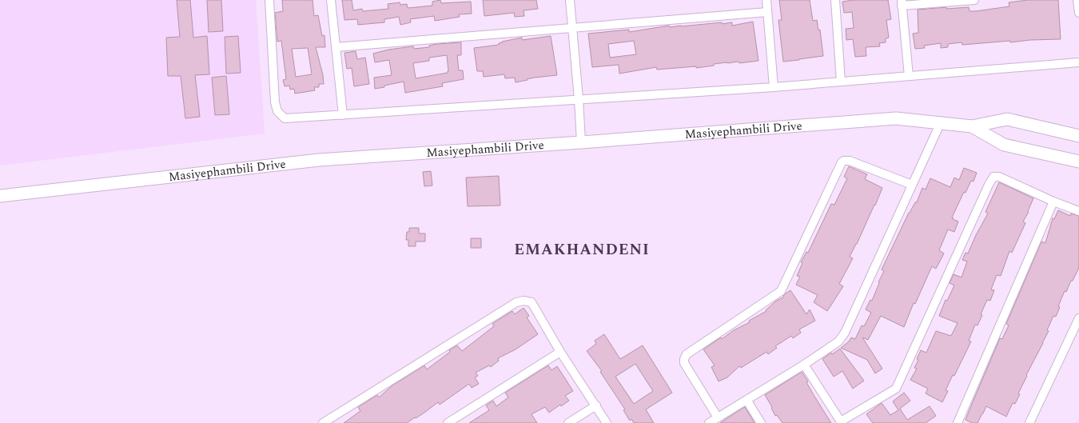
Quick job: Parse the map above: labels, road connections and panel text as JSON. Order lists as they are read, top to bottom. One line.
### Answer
{"streets":{"main road":["Masiyephambili Drive"]},"districts":["EMAKHANDENI"]}
